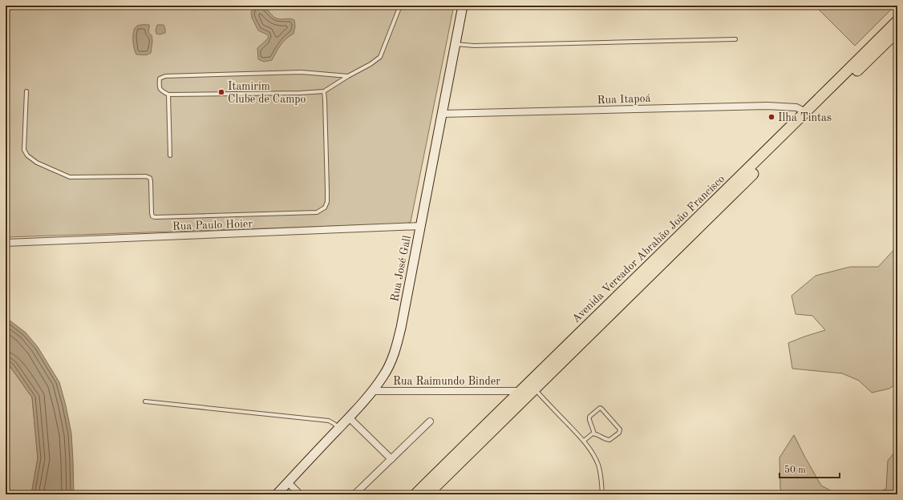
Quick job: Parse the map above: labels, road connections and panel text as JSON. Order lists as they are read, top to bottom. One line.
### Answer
{"streets":{"main road":["Avenida Vereador Abrahão João Francisco","Rua José Gall"],"street":["Rua Itapoá","Rua Paulo Hoier","Rua Raimundo Binder"]},"crossings":[["Rua Itapoá","Avenida Vereador Abrahão João Francisco"],["Rua Itapoá","Rua José Gall"],["Rua Paulo Hoier","Rua José Gall"],["Avenida Vereador Abrahão João Francisco","Rua Raimundo Binder"],["Rua José Gall","Rua Raimundo Binder"]],"places":["Itamirim Clube de Campo","Ilha Tintas"],"scale_bar":"50 m"}
